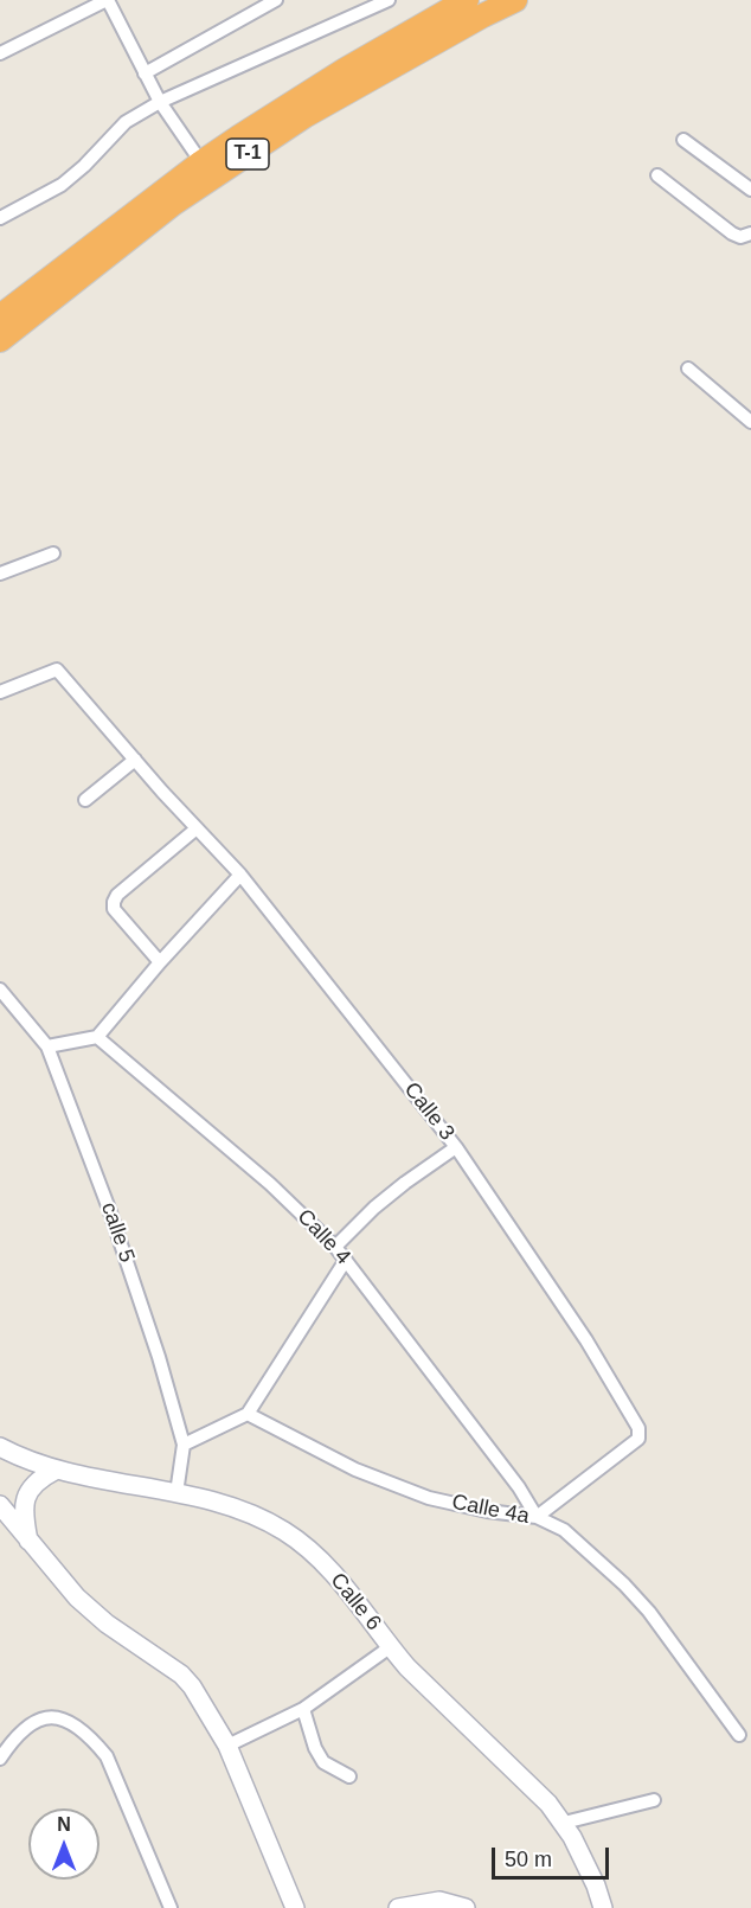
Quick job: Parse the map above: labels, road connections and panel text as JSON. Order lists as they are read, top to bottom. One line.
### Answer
{"streets":{"highway":["T-1"],"street":["Calle 3","calle 5","Calle 4","Calle 4a","Calle 6"]},"crossings":[["Calle 3","Calle 4"],["Calle 3","Calle 4a"],["calle 5","Calle 6"],["Calle 4","Calle 4a"]],"scale_bar":"50 m","north":"top"}
